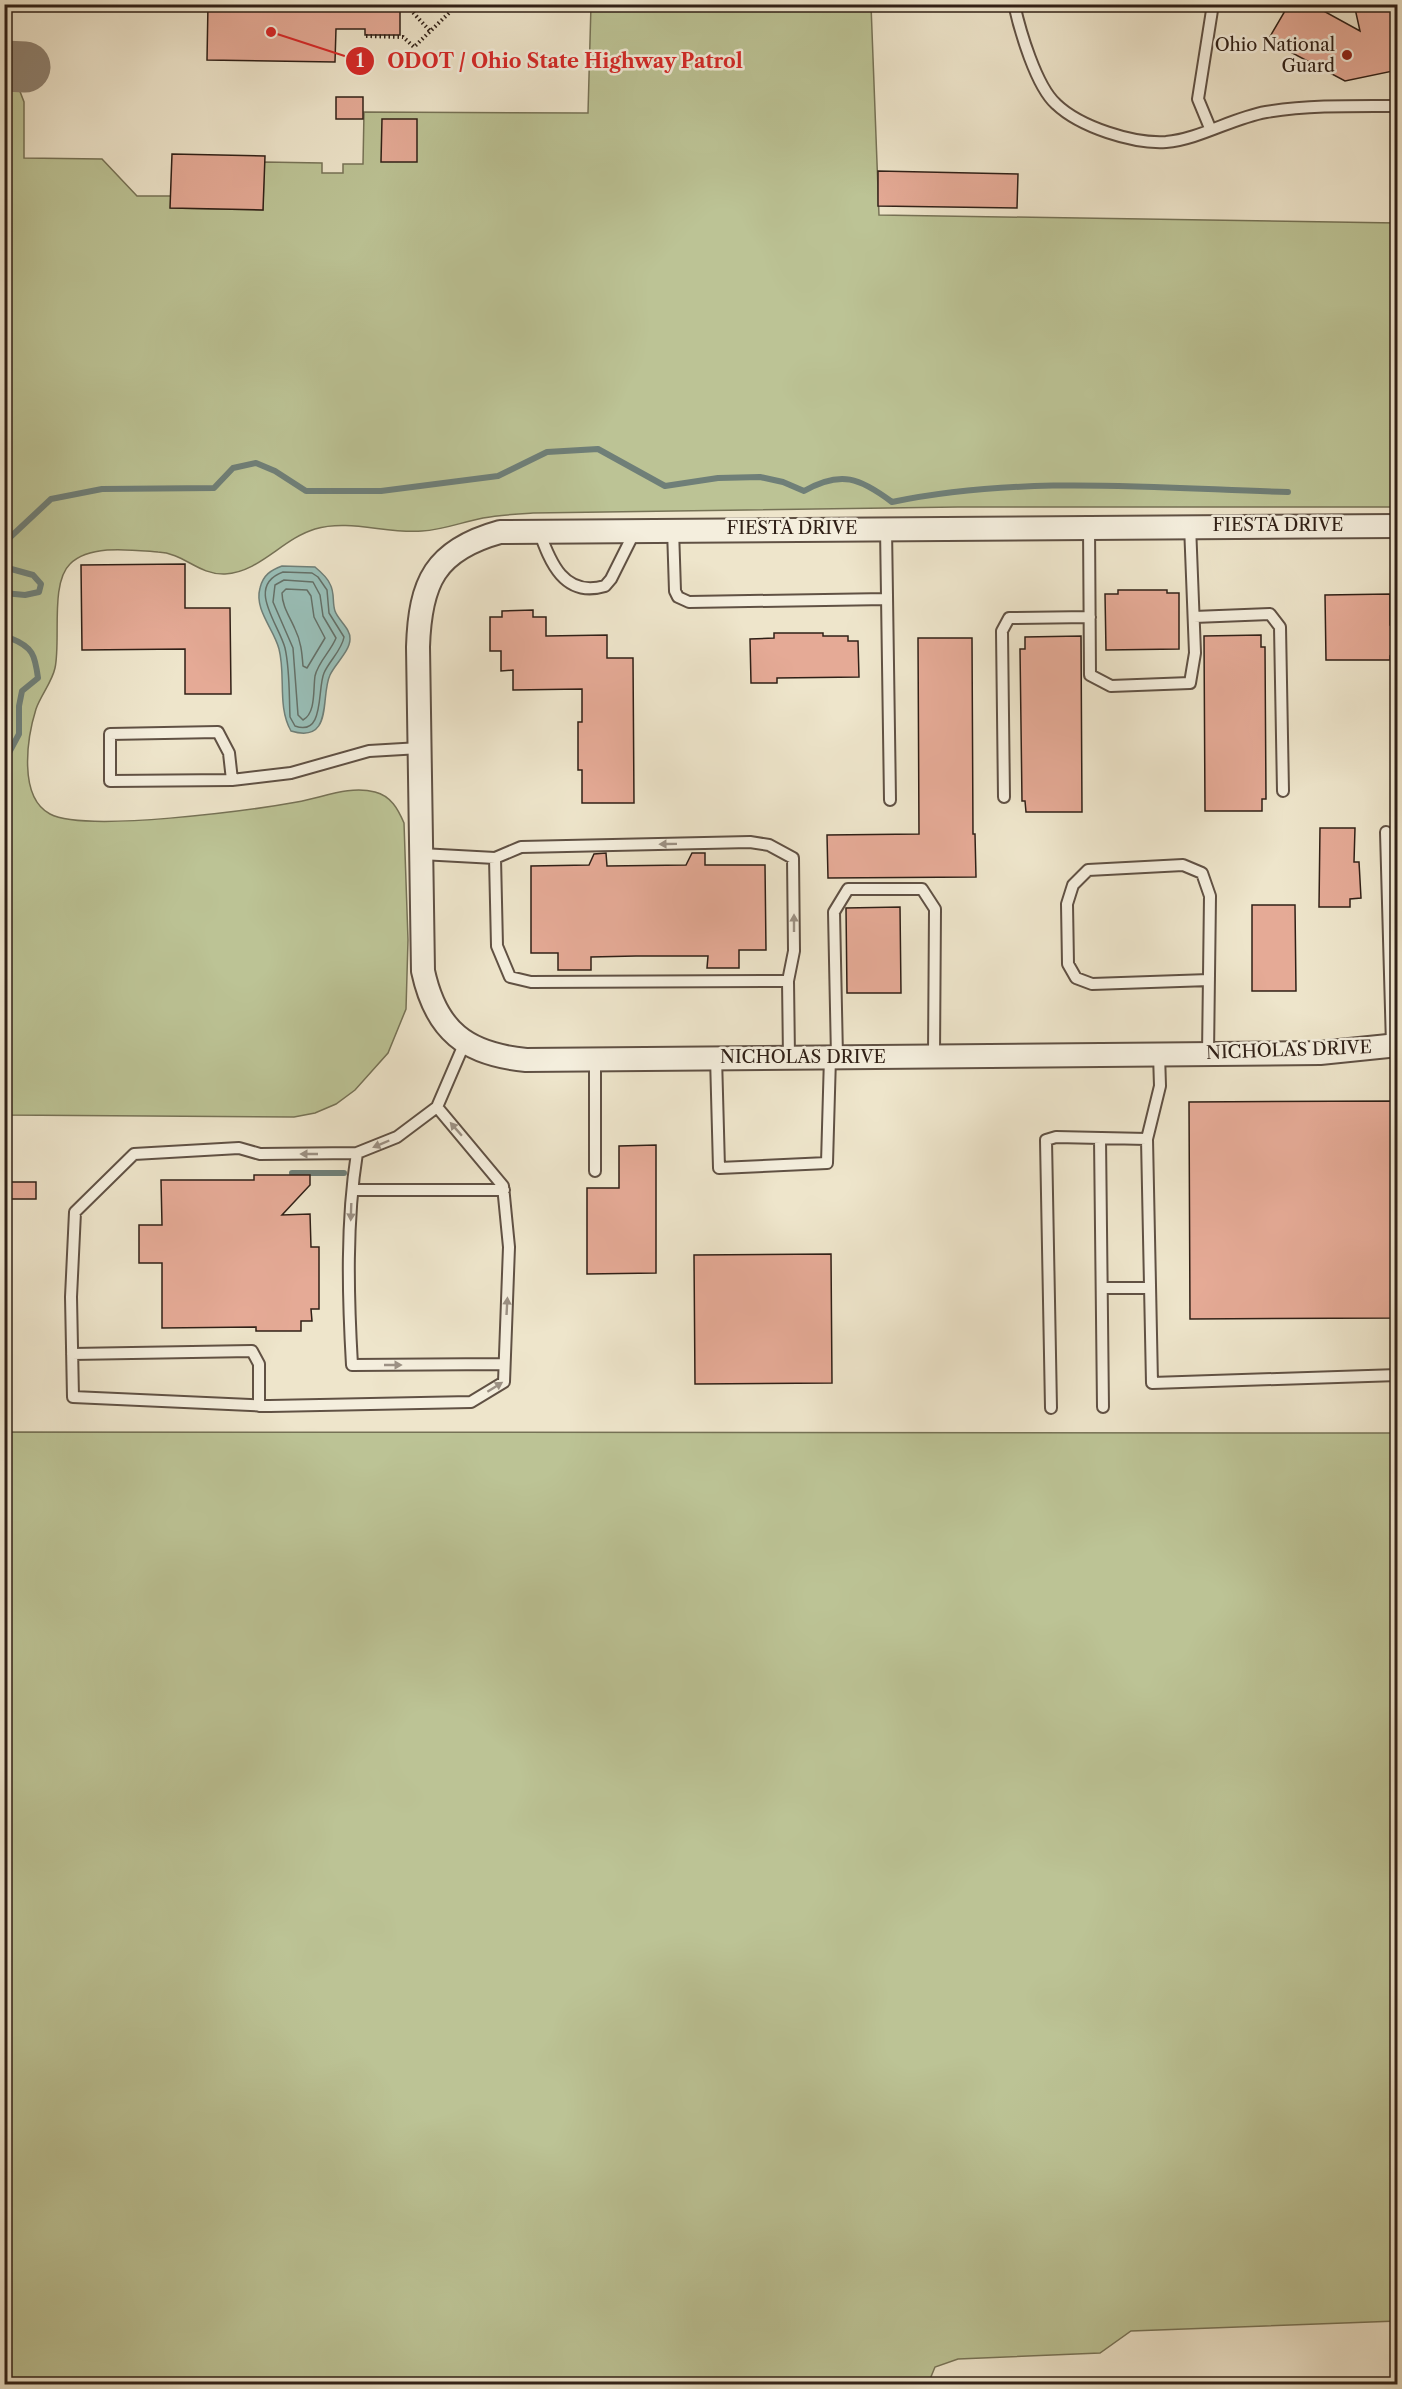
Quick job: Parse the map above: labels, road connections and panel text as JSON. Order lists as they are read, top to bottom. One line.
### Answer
{"streets":{"street":["FIESTA DRIVE","NICHOLAS DRIVE"]},"crossings":[["FIESTA DRIVE","NICHOLAS DRIVE"]],"places":["ODOT / Ohio State Highway Patrol","Ohio National Guard"]}
